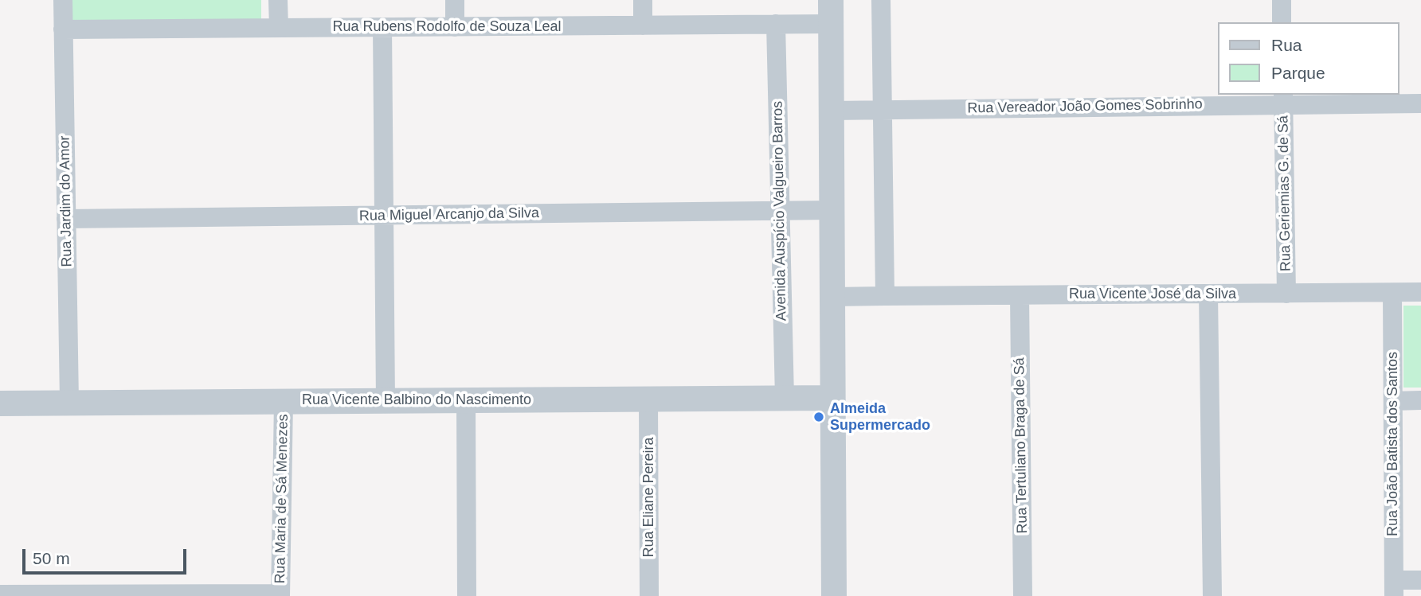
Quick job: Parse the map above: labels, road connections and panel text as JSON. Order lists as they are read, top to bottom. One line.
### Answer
{"streets":{"street":["Rua Rubens Rodolfo de Souza Leal","Rua Vereador João Gomes Sobrinho","Rua Geriemias G. de Sá","Rua Jardim do Amor","Avenida Auspício Valgueiro Barros","Rua Miguel Arcanjo da Silva","Rua Vicente José da Silva","Rua Vicente Balbino do Nascimento","Rua João Batista dos Santos","Rua Tertuliano Braga de Sá","Rua Eliane Pereira","Rua Maria de Sá Menezes"]},"crossings":[["Rua Rubens Rodolfo de Souza Leal","Rua Jardim do Amor"],["Rua Rubens Rodolfo de Souza Leal","Avenida Auspício Valgueiro Barros"],["Rua Vereador João Gomes Sobrinho","Rua Geriemias G. de Sá"],["Rua Geriemias G. de Sá","Rua Vicente José da Silva"],["Rua Jardim do Amor","Rua Miguel Arcanjo da Silva"],["Rua Jardim do Amor","Rua Vicente Balbino do Nascimento"],["Avenida Auspício Valgueiro Barros","Rua Miguel Arcanjo da Silva"],["Avenida Auspício Valgueiro Barros","Rua Vicente Balbino do Nascimento"],["Rua Vicente José da Silva","Rua João Batista dos Santos"],["Rua Vicente José da Silva","Rua Tertuliano Braga de Sá"],["Rua Vicente Balbino do Nascimento","Rua Eliane Pereira"],["Rua Vicente Balbino do Nascimento","Rua Maria de Sá Menezes"]],"places":["Almeida Supermercado"],"legend":["Rua","Parque"],"scale_bar":"50 m"}
